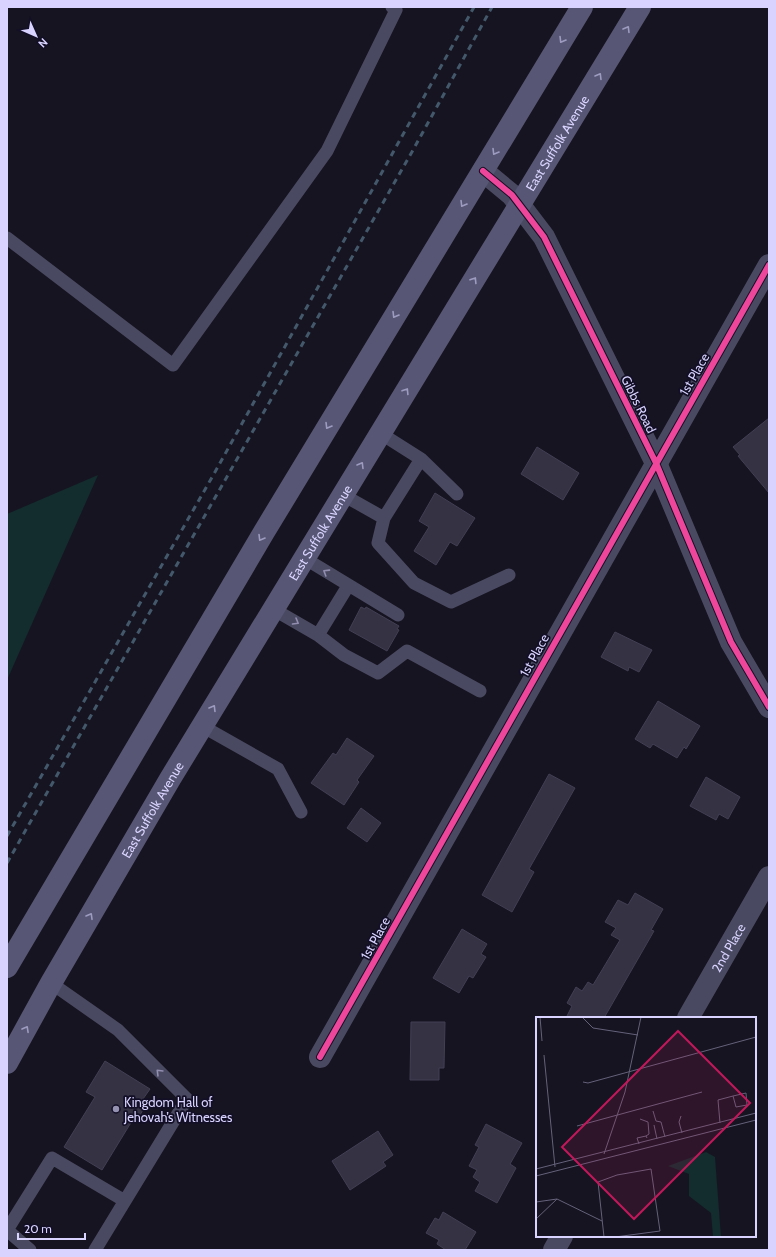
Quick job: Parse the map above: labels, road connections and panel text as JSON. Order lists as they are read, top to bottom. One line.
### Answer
{"streets":{"main road":["East Suffolk Avenue"],"street":["1st Place","Gibbs Road","2nd Place"]},"crossings":[["East Suffolk Avenue","Gibbs Road"],["1st Place","Gibbs Road"]],"places":["Kingdom Hall of Jehovah’s Witnesses"],"scale_bar":"20 m","north":"bottom right"}
